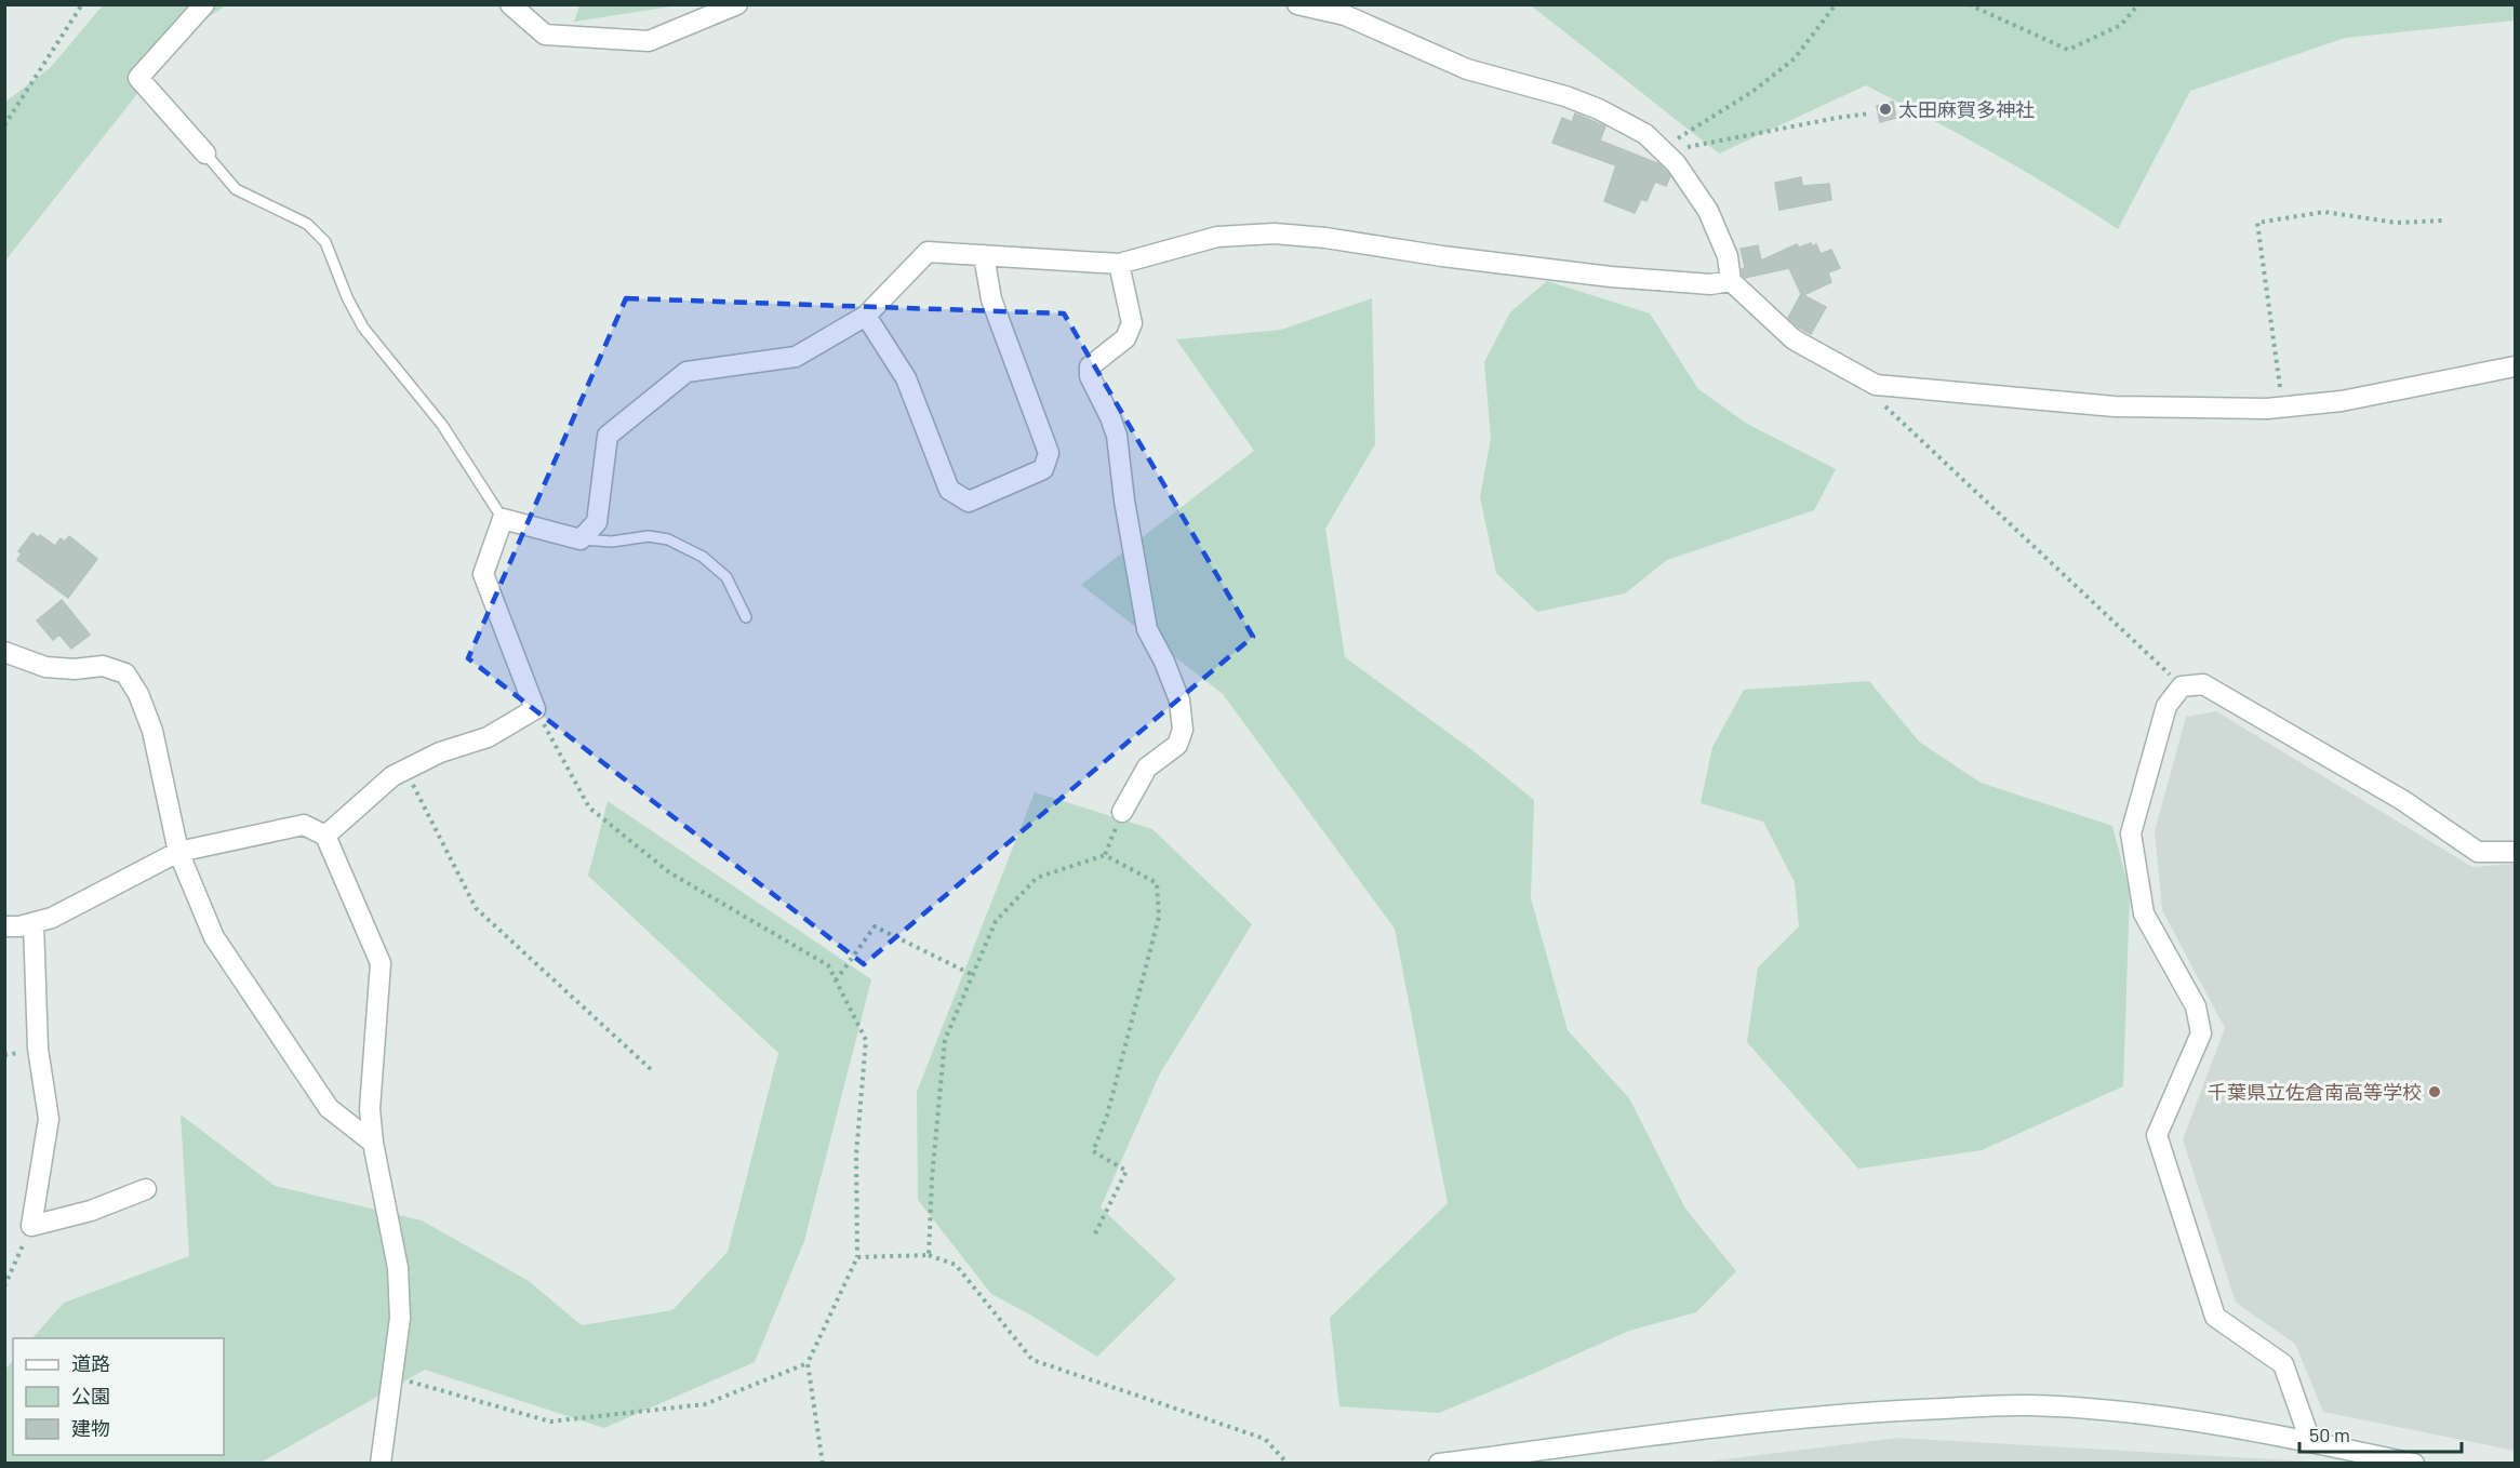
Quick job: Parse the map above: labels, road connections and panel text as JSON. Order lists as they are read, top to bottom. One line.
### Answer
{"places":["太田麻賀多神社","千葉県立佐倉南高等学校"],"legend":["道路","公園","建物"],"scale_bar":"50 m"}
